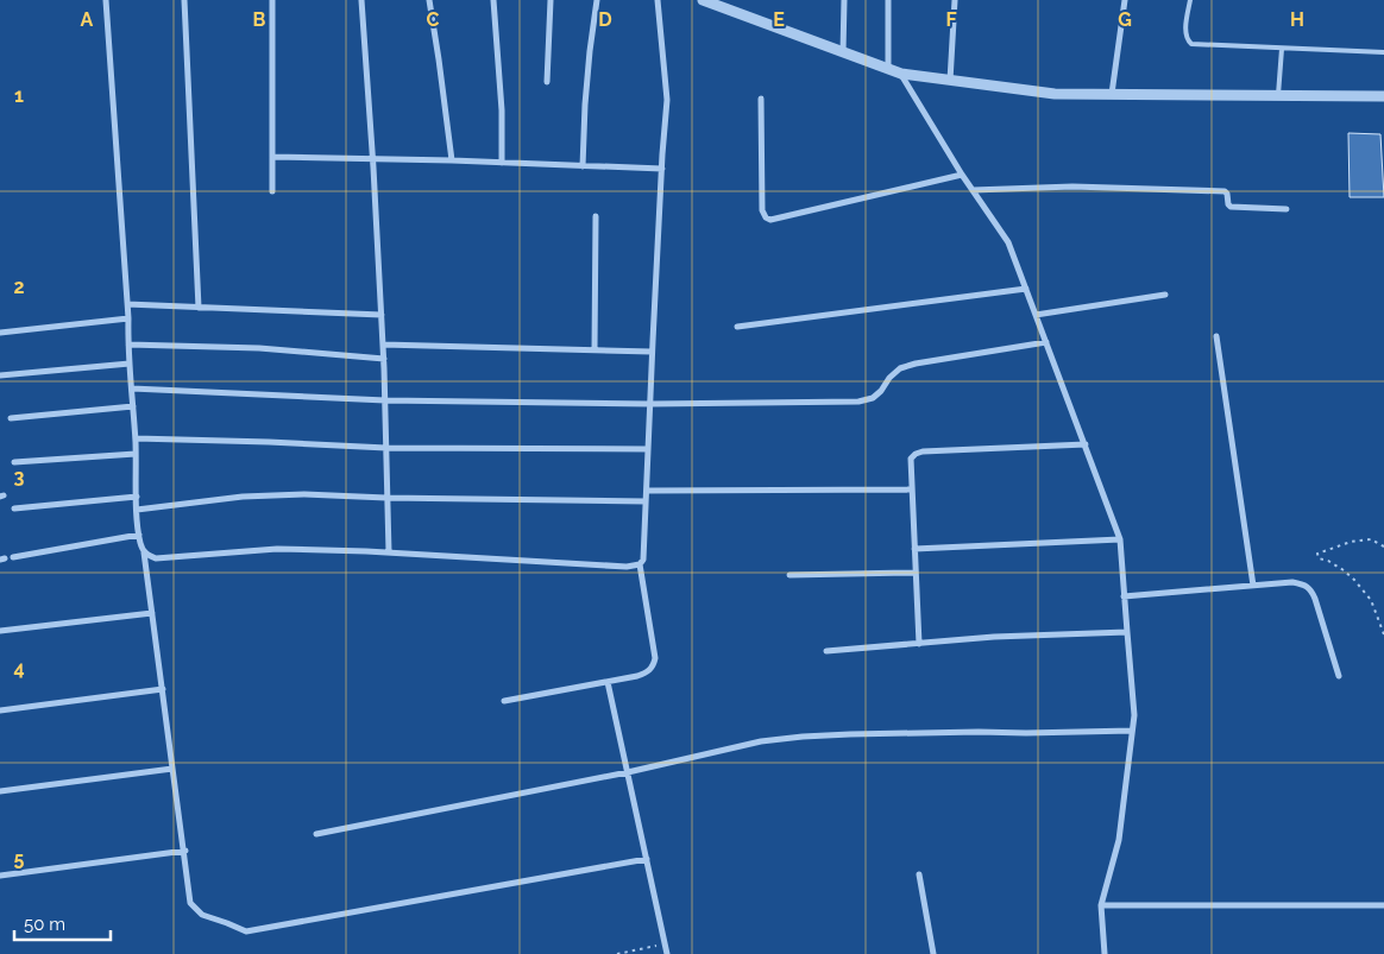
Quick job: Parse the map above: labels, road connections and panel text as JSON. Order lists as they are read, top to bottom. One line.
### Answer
{"scale_bar":"50 m","grid":{"columns":["A","B","C","D","E","F","G","H"],"rows":["1","2","3","4","5"]}}
